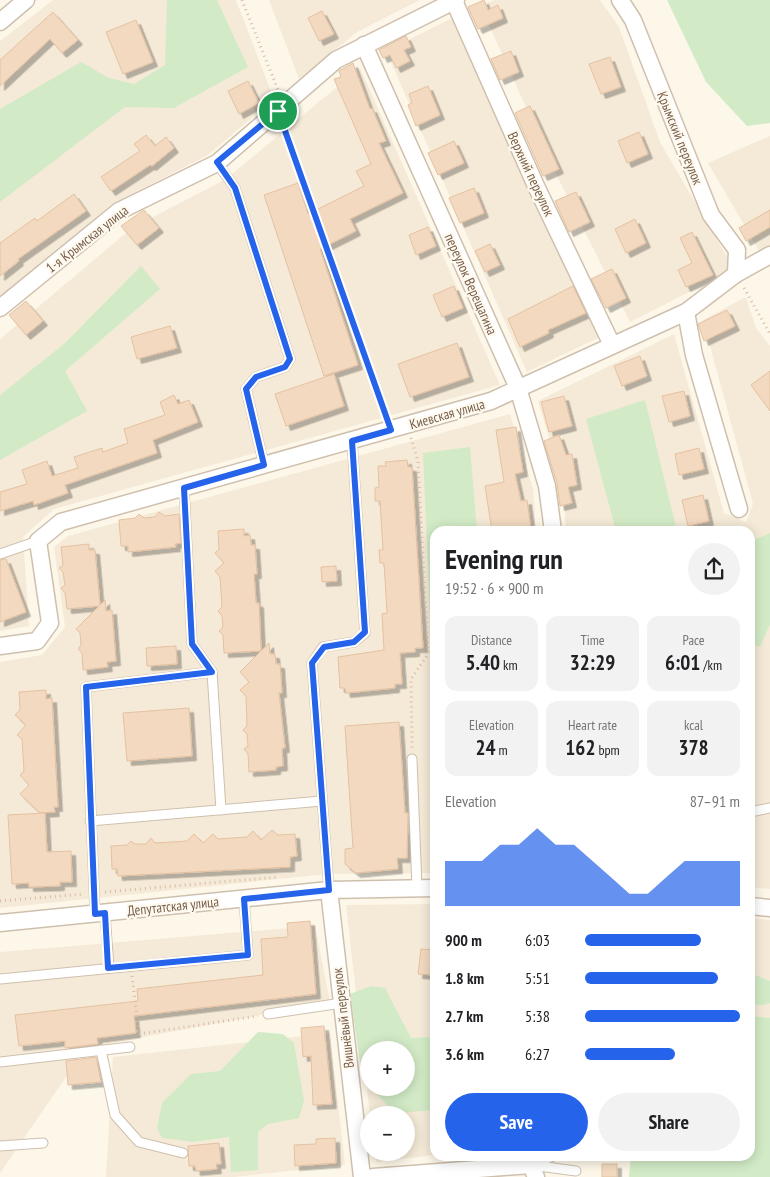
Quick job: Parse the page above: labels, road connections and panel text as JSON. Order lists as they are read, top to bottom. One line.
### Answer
{"streets":{"street":["Крымский переулок","Верхний переулок","1-я Крымская улица","переулок Верещагина","Киевская улица","Депутатская улица","Вишнёвый переулок"]},"crossings":[["Крымский переулок","Киевская улица"],["Верхний переулок","1-я Крымская улица"],["Верхний переулок","Киевская улица"],["1-я Крымская улица","переулок Верещагина"],["переулок Верещагина","Киевская улица"],["Депутатская улица","Вишнёвый переулок"]],"page":{"heading":["Evening run","19:52 · 6 × 900 m"],"stats":[["Distance","5.40 km"],["Time","32:29"],["Pace","6:01 /km"],["Elevation","24 m"],["Heart rate","162 bpm"],["kcal","378"]],"chart":["Elevation","87–91 m"],"list":[{"name":"900 m","note":"6:03"},{"name":"1.8 km","note":"5:51"},{"name":"2.7 km","note":"5:38"},{"name":"3.6 km","note":"6:27"}],"map_buttons":["+","−"],"buttons":["Save","Share"]}}
